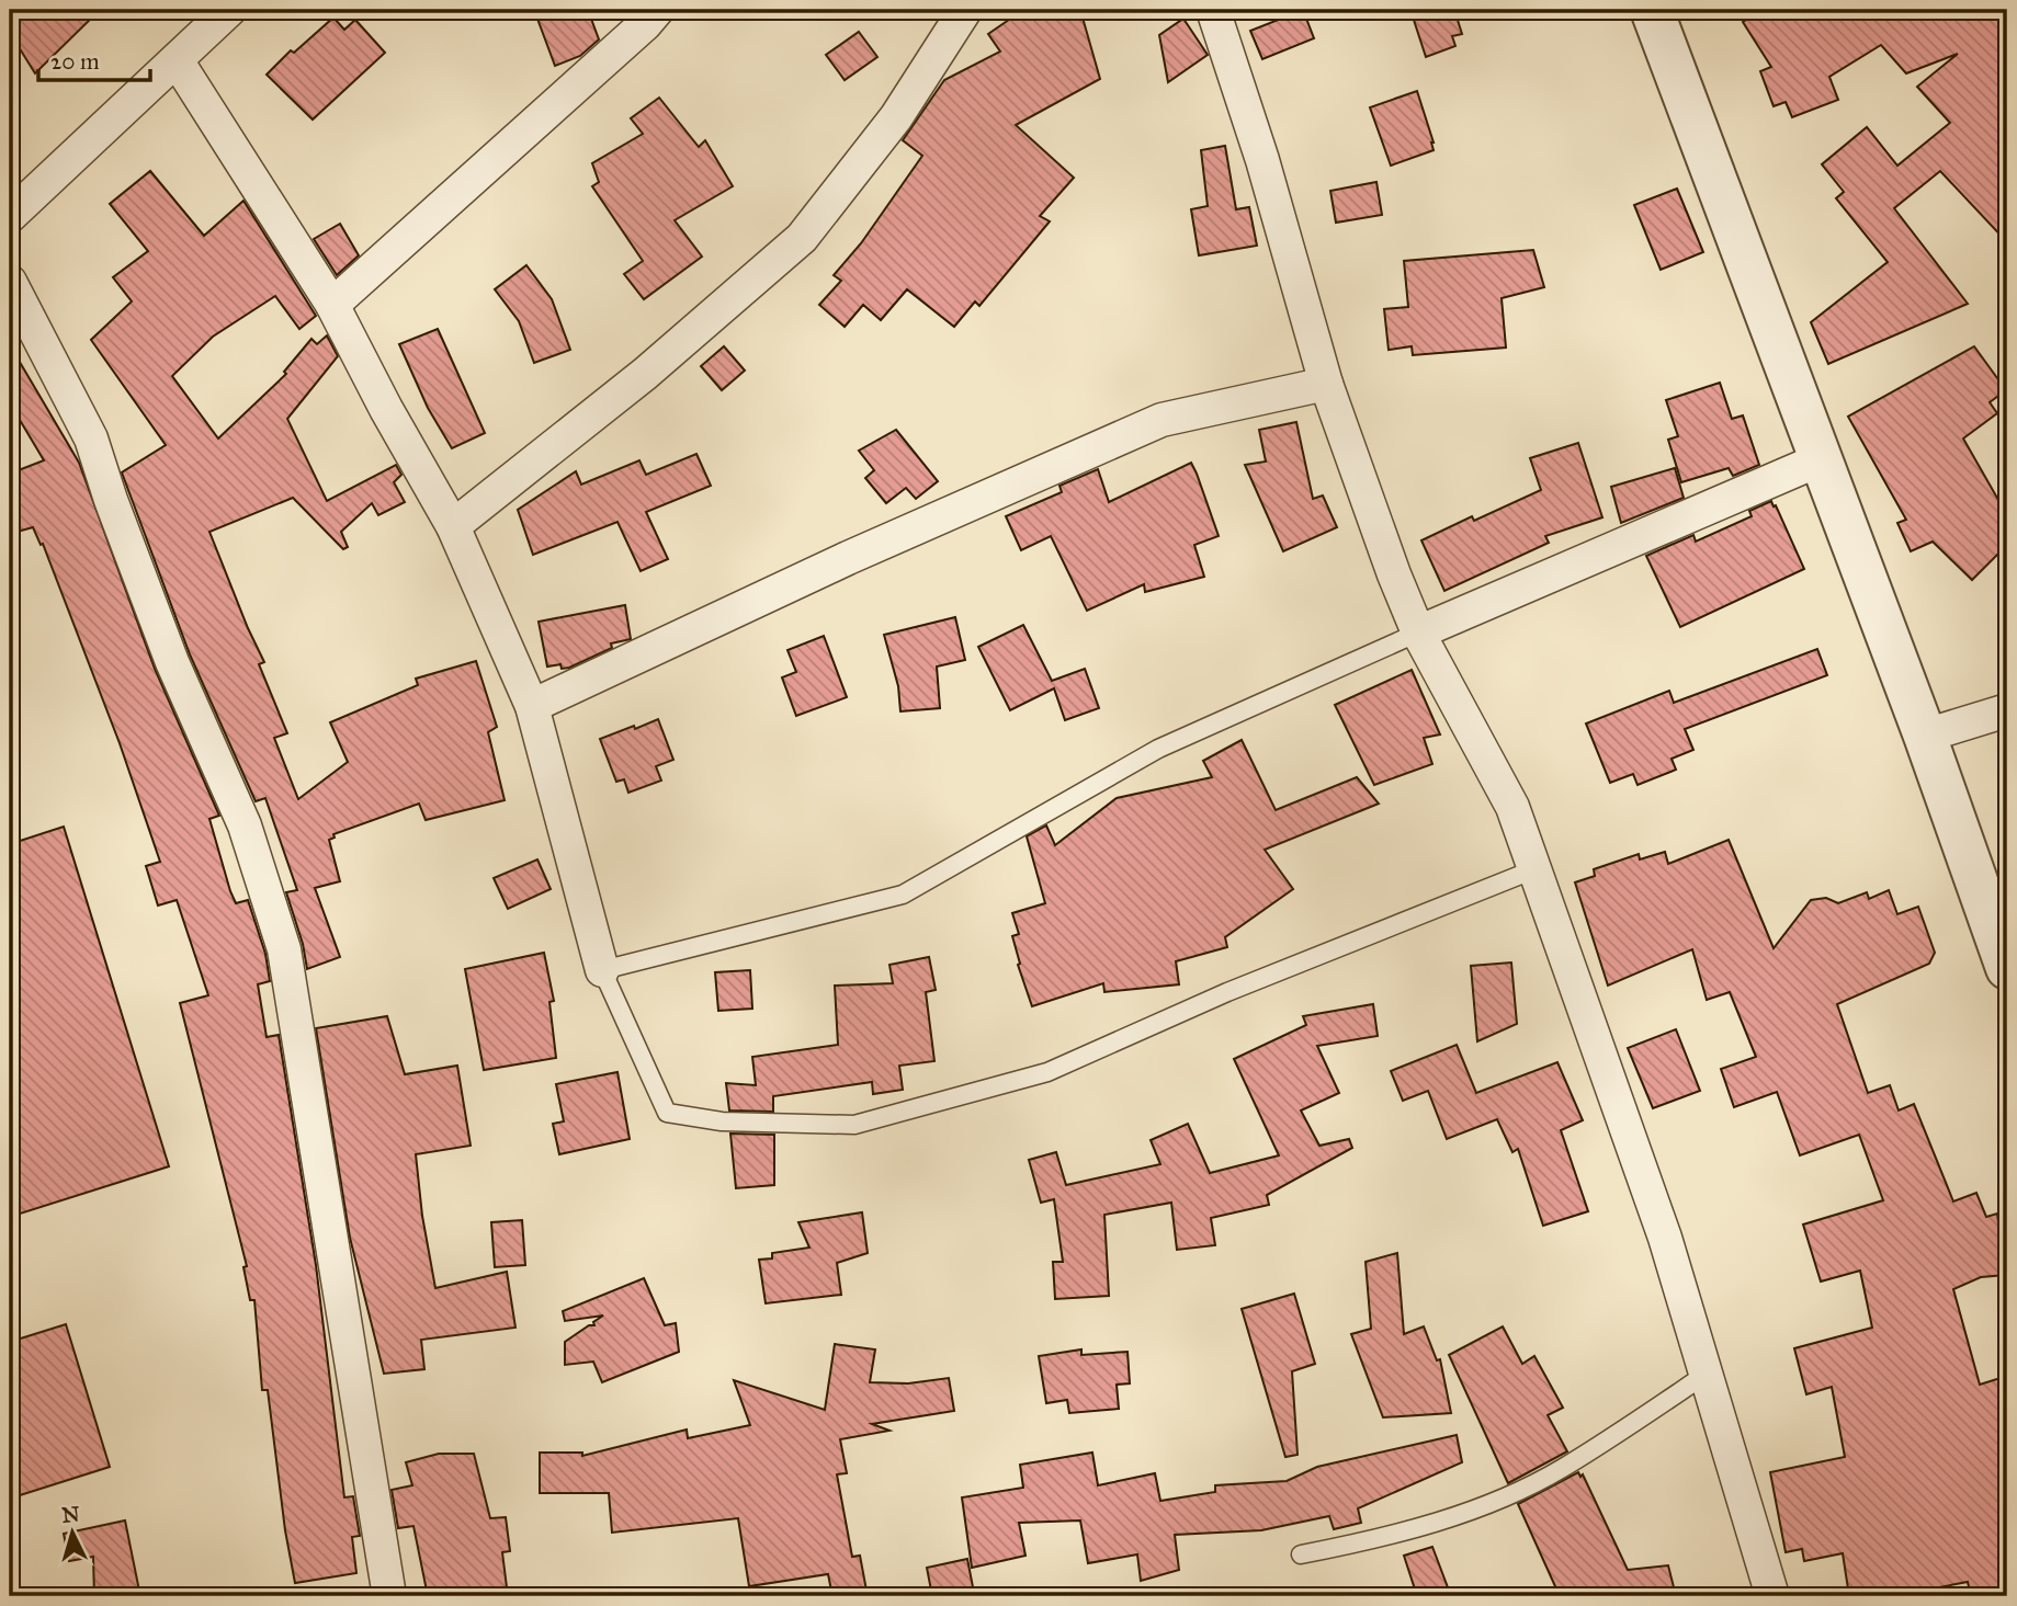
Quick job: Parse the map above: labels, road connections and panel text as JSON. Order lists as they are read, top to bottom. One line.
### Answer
{"scale_bar":"20 m","north":"top"}
